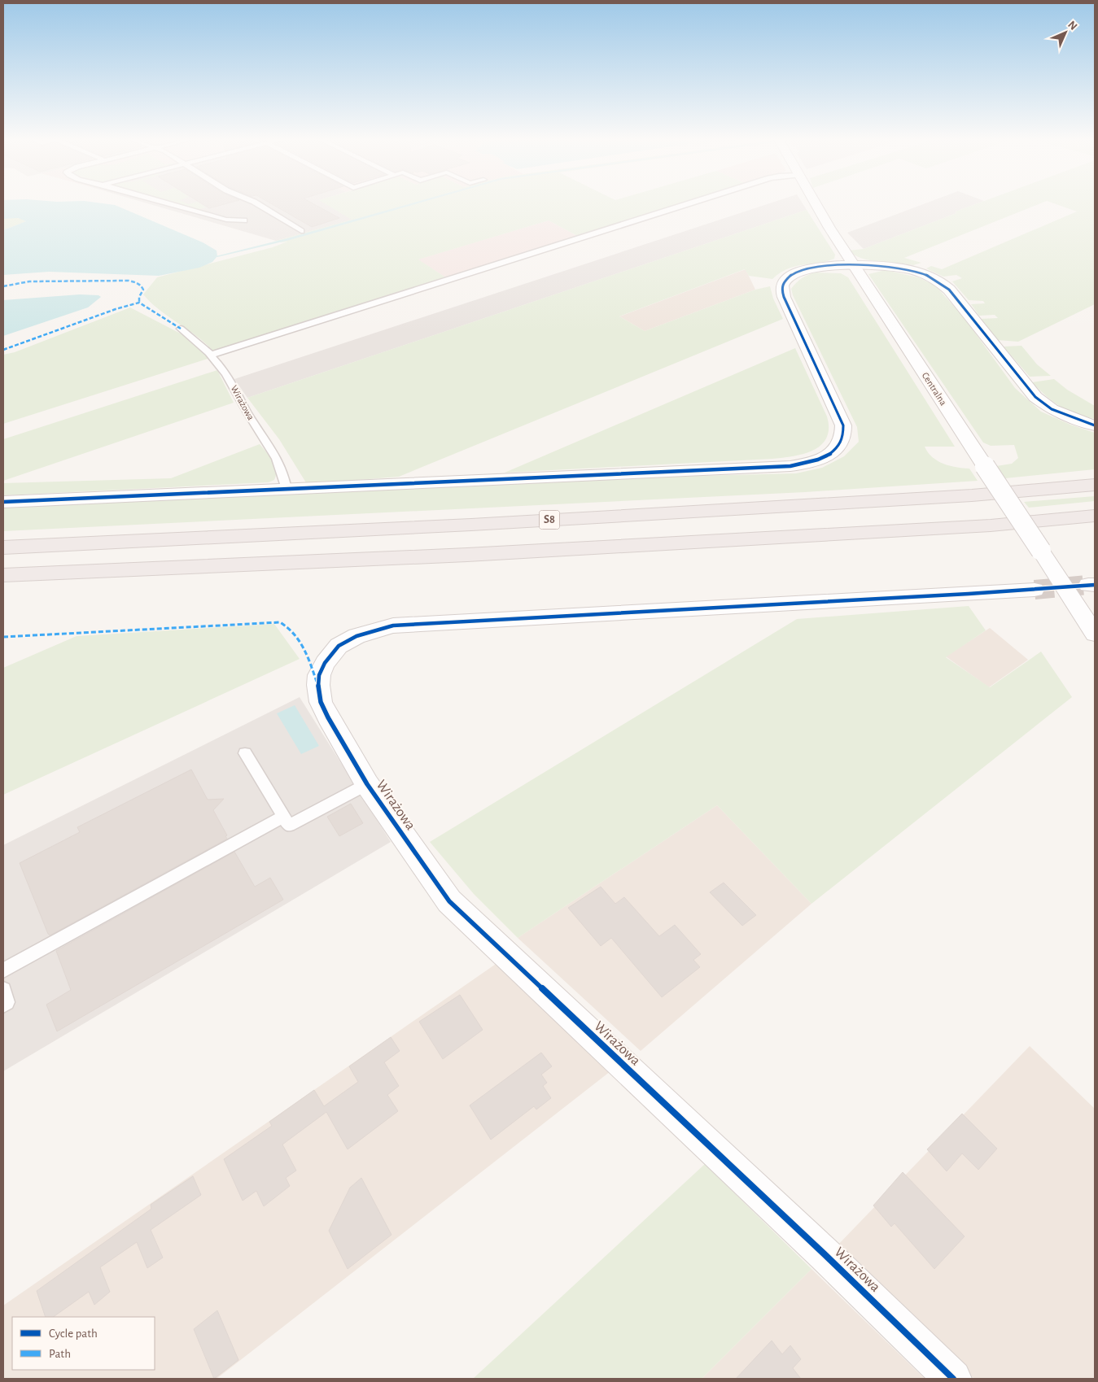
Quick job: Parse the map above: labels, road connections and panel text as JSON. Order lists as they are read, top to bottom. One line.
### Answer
{"streets":{"highway":["S8"],"street":["Centralna","Wirażowa"]},"legend":["Cycle path","Path"],"north":"top right"}
